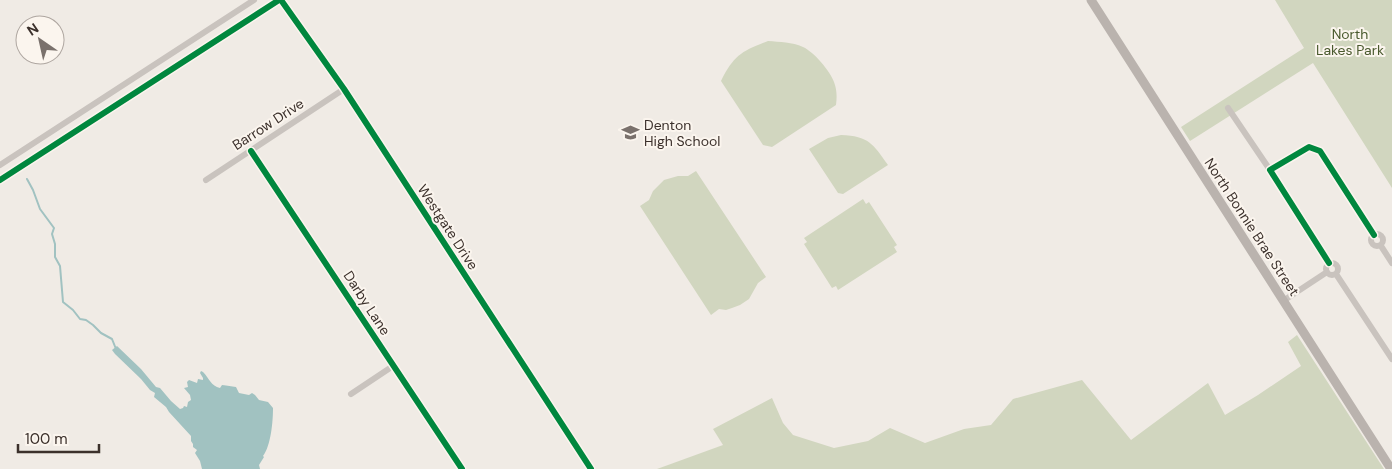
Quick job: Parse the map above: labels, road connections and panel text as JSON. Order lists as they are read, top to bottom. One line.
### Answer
{"streets":{"main road":["North Bonnie Brae Street"],"street":["Barrow Drive","Westgate Drive","Darby Lane"]},"crossings":[["Barrow Drive","Westgate Drive"],["Barrow Drive","Darby Lane"]],"parks":["North Lakes Park"],"places":{"school or university":["Denton High School"]},"scale_bar":"100 m","north":"top left"}
